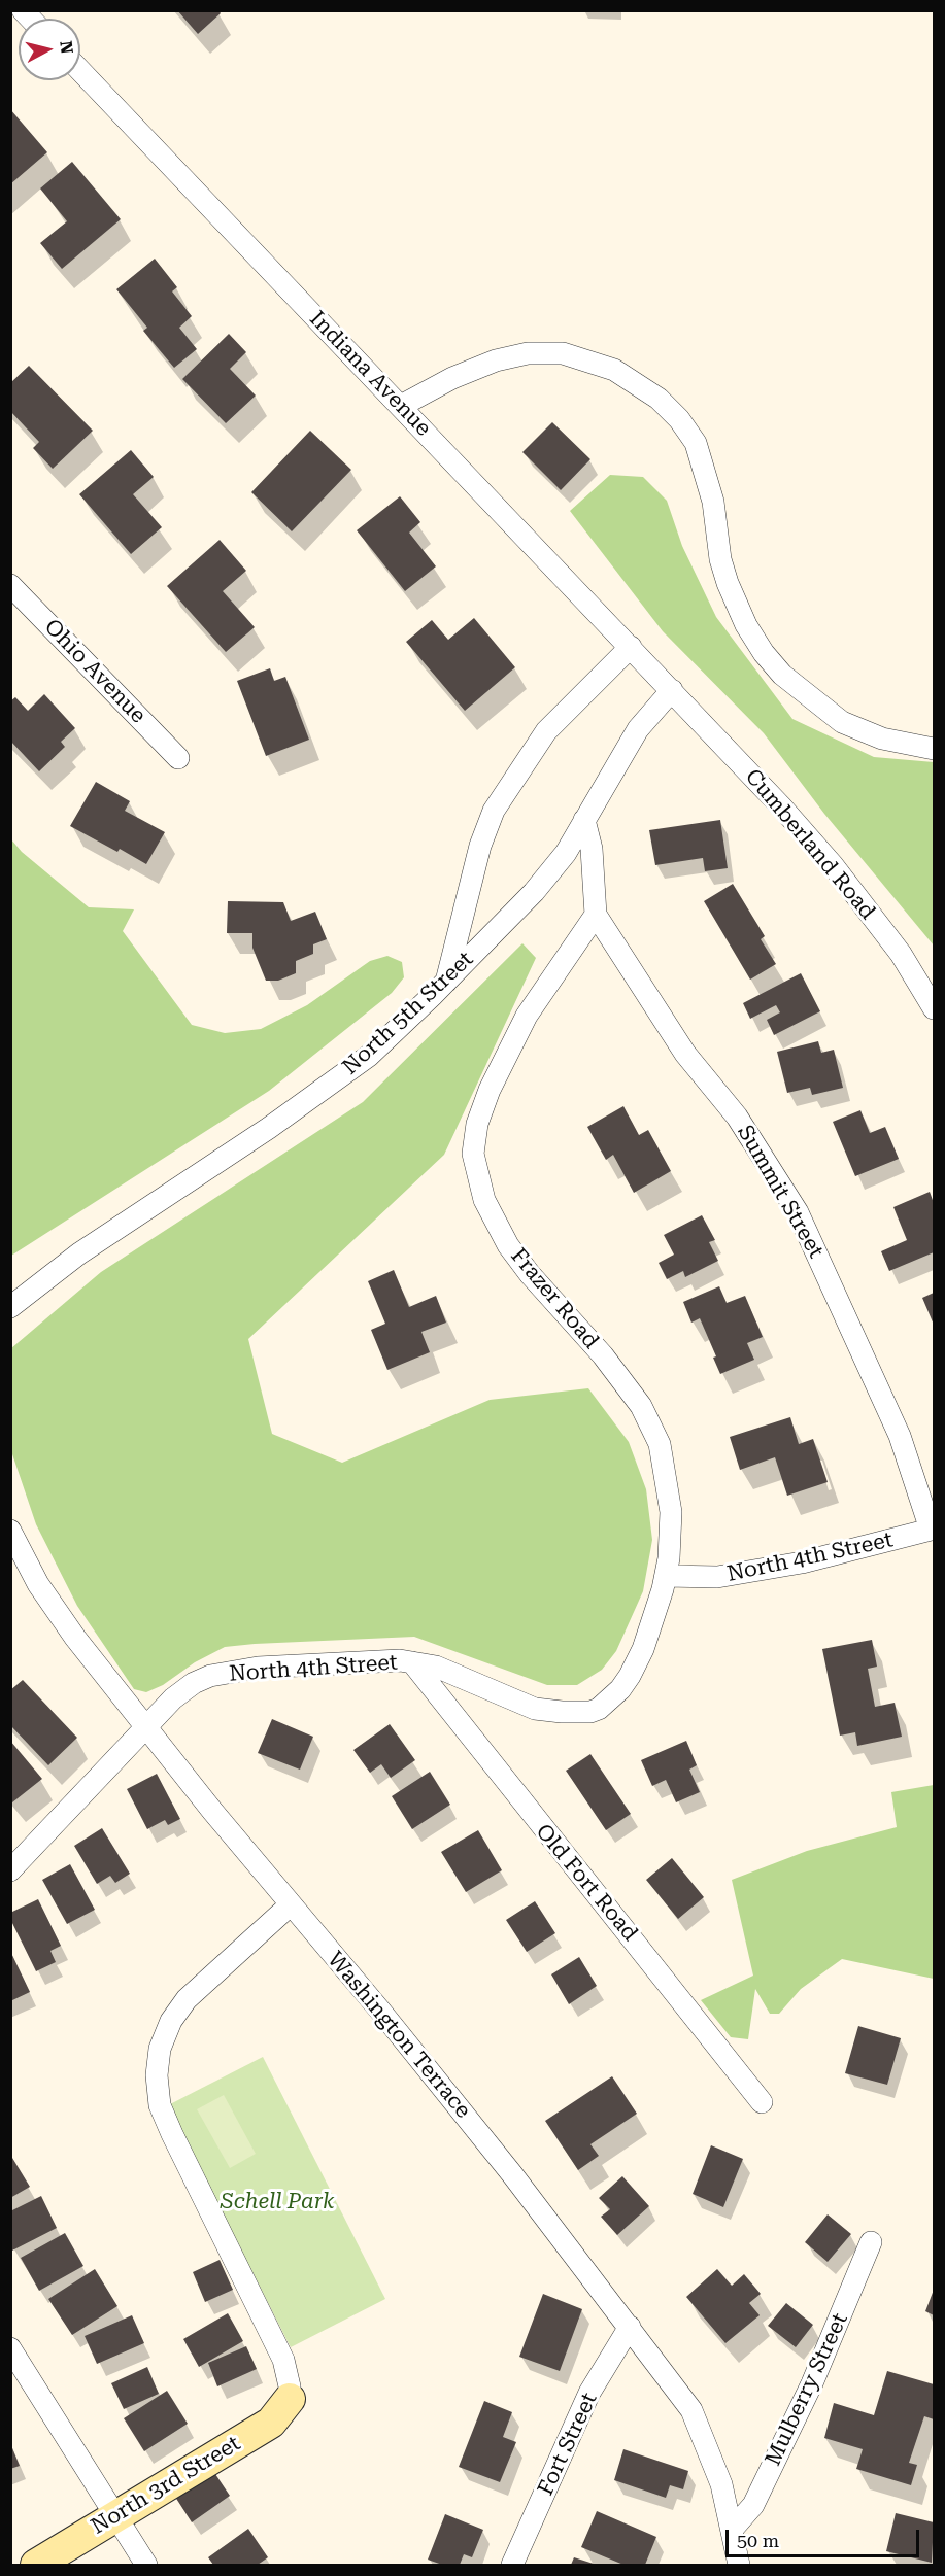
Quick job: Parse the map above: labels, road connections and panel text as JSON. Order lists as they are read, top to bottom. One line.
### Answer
{"streets":{"street":["Indiana Avenue","Ohio Avenue","Cumberland Road","North 5th Street","Summit Street","Frazer Road","North 4th Street","Old Fort Road","Washington Terrace","Mulberry Street","Fort Street","North 3rd Street"]},"crossings":[["Indiana Avenue","Cumberland Road"],["Indiana Avenue","North 5th Street"],["Cumberland Road","North 5th Street"],["Summit Street","Frazer Road"],["Summit Street","North 4th Street"],["Frazer Road","North 4th Street"],["North 4th Street","Old Fort Road"],["North 4th Street","Washington Terrace"],["Washington Terrace","Mulberry Street"],["Washington Terrace","Fort Street"]],"parks":["Schell Park"],"scale_bar":"50 m","north":"right"}
